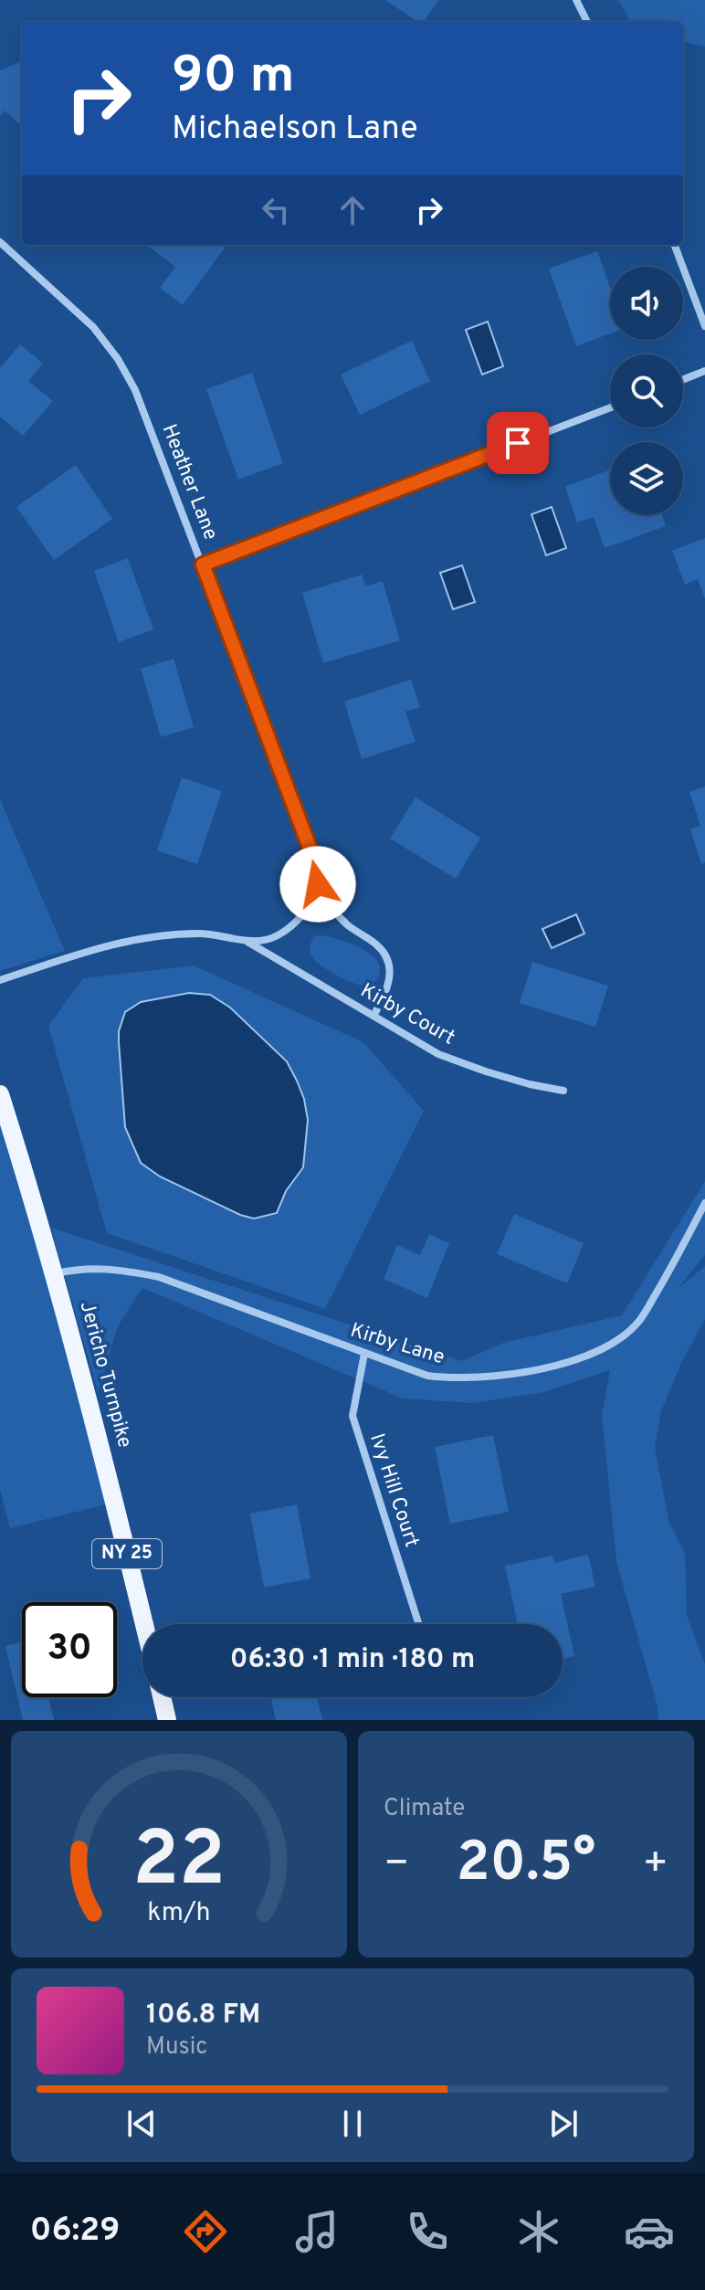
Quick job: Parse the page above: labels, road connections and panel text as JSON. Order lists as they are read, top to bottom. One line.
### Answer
{"streets":{"main road":["Jericho Turnpike","NY 25"],"street":["Heather Lane","Kirby Court","Kirby Lane","Ivy Hill Court"]},"crossings":[["Heather Lane","Kirby Court"],["Kirby Lane","Jericho Turnpike"],["Kirby Lane","Ivy Hill Court"]],"page":{"turn":["90 m","Michaelson Lane"],"limit":"30","trip":"06:30 · 1 min · 180 m","tile":"Climate","heat":["−","20.5°","+"],"song":["106.8 FM","Music"],"tabs":"06:29","gauge":["22","km/h"]}}
